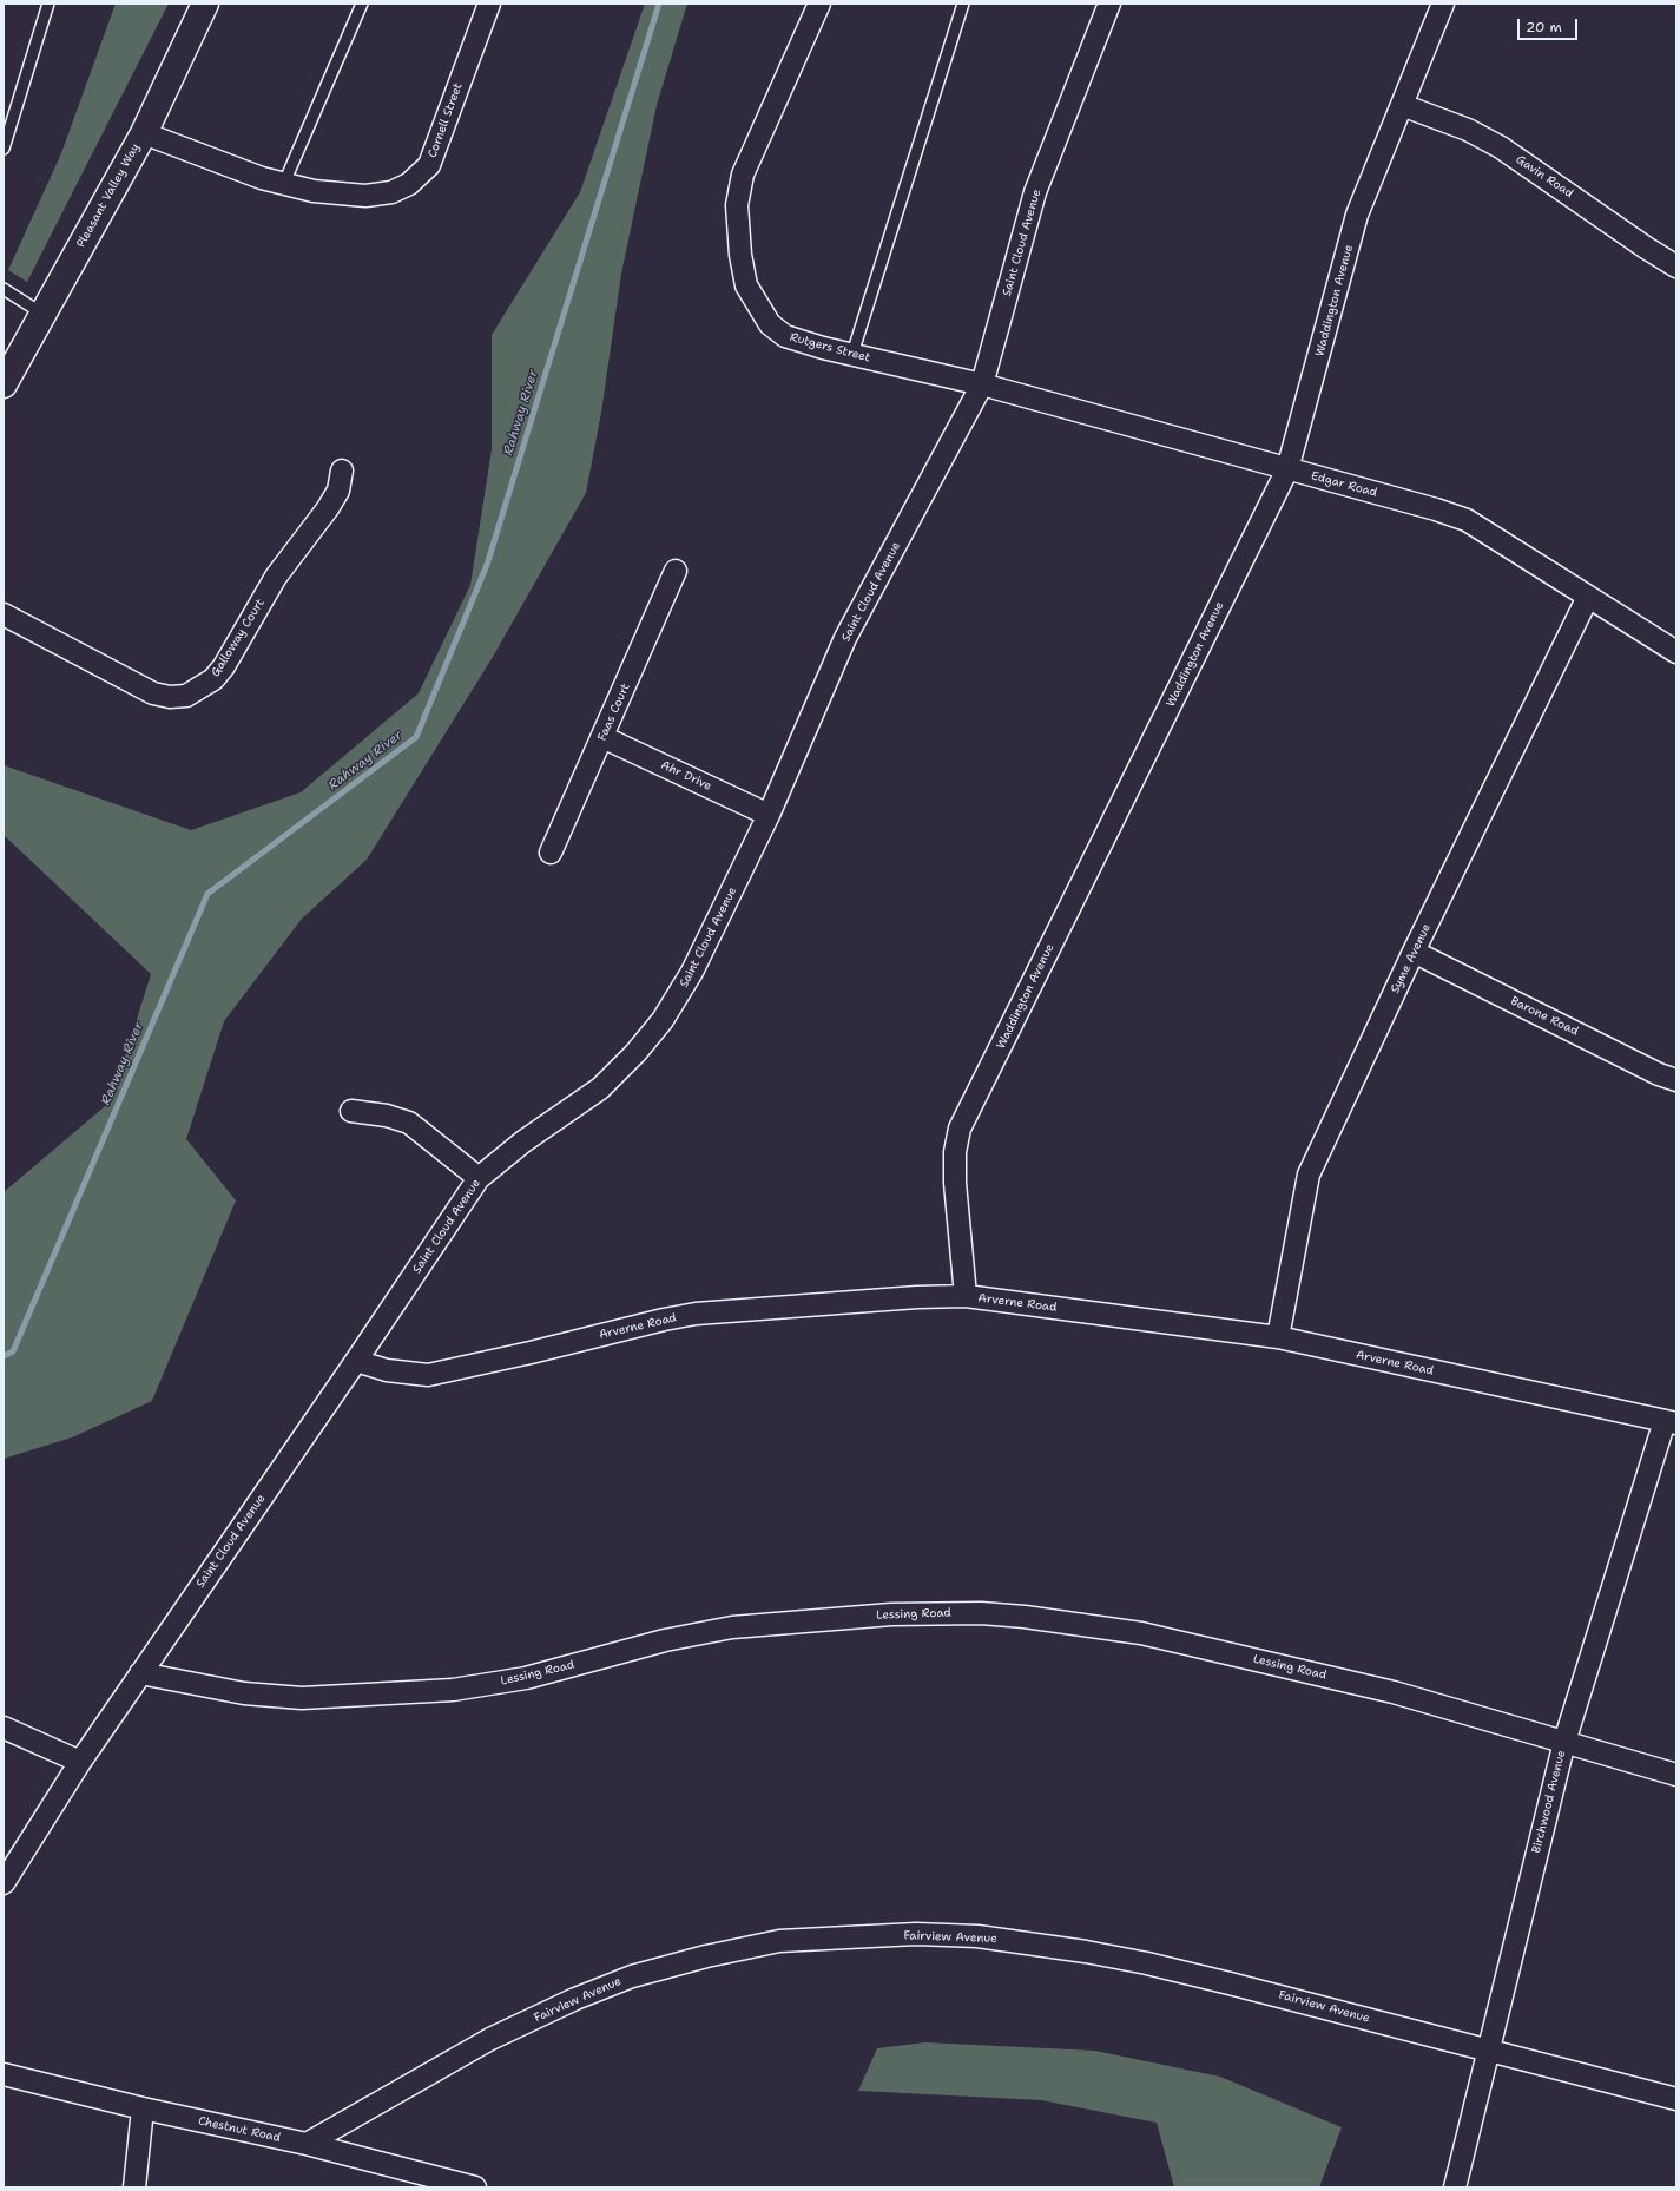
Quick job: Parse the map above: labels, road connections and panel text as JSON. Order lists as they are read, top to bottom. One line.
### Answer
{"streets":{"main road":["Pleasant Valley Way"],"street":["Cornell Street","Gavin Road","Saint Cloud Avenue","Waddington Avenue","Rutgers Street","Edgar Road","Galloway Court","Faas Court","Ahr Drive","Syme Avenue","Barone Road","Arverne Road","Lessing Road","Birchwood Avenue","Fairview Avenue","Chestnut Road"]},"crossings":[["Cornell Street","Pleasant Valley Way"],["Gavin Road","Waddington Avenue"],["Saint Cloud Avenue","Rutgers Street"],["Saint Cloud Avenue","Edgar Road"],["Saint Cloud Avenue","Ahr Drive"],["Saint Cloud Avenue","Arverne Road"],["Saint Cloud Avenue","Lessing Road"],["Waddington Avenue","Edgar Road"],["Waddington Avenue","Arverne Road"],["Rutgers Street","Edgar Road"],["Edgar Road","Syme Avenue"],["Faas Court","Ahr Drive"],["Syme Avenue","Barone Road"],["Syme Avenue","Arverne Road"],["Arverne Road","Birchwood Avenue"],["Lessing Road","Birchwood Avenue"],["Birchwood Avenue","Fairview Avenue"],["Fairview Avenue","Chestnut Road"]],"water":["Rahway River"],"scale_bar":"20 m"}
